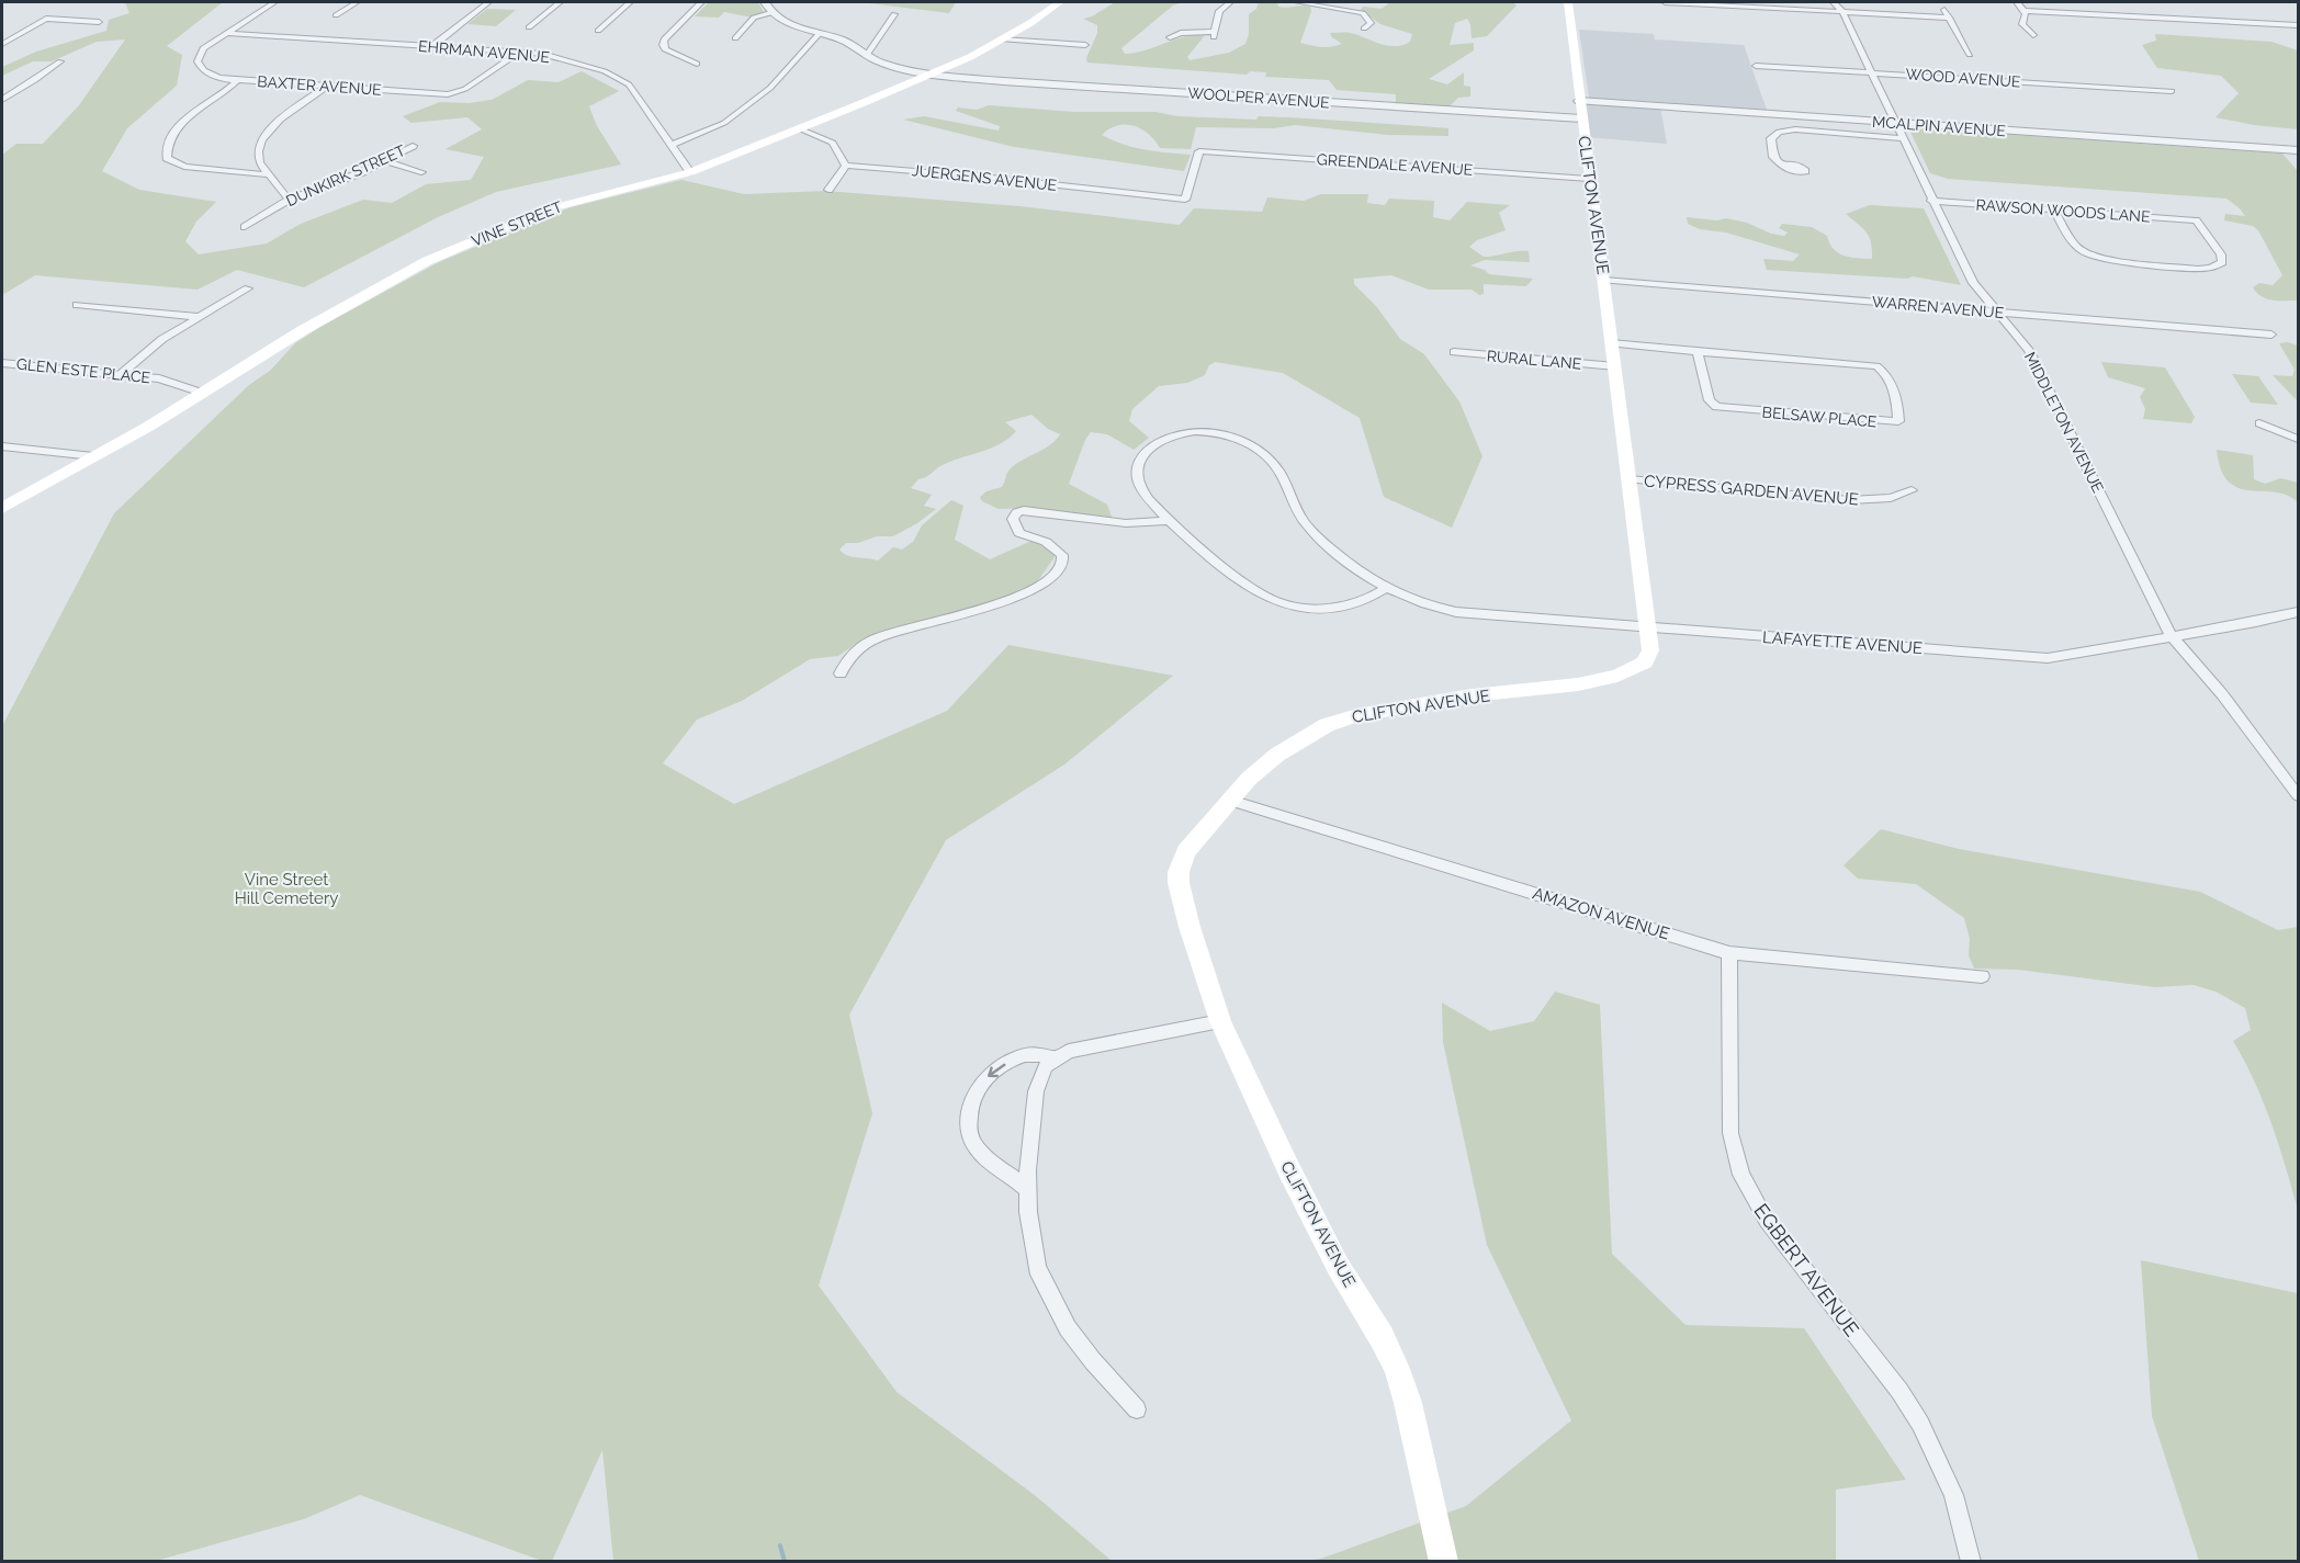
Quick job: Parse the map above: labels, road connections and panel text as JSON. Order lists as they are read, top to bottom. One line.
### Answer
{"streets":{"main road":["CLIFTON AVENUE","VINE STREET"],"street":["EHRMAN AVENUE","WOOD AVENUE","BAXTER AVENUE","WOOLPER AVENUE","MCALPIN AVENUE","GREENDALE AVENUE","DUNKIRK STREET","JUERGENS AVENUE","RAWSON WOODS LANE","WARREN AVENUE","RURAL LANE","GLEN ESTE PLACE","BELSAW PLACE","MIDDLETON AVENUE","CYPRESS GARDEN AVENUE","LAFAYETTE AVENUE","AMAZON AVENUE","EGBERT AVENUE"]},"crossings":[["EHRMAN AVENUE","BAXTER AVENUE"],["EHRMAN AVENUE","VINE STREET"],["WOOD AVENUE","MIDDLETON AVENUE"],["WOOLPER AVENUE","CLIFTON AVENUE"],["WOOLPER AVENUE","VINE STREET"],["MCALPIN AVENUE","CLIFTON AVENUE"],["MCALPIN AVENUE","MIDDLETON AVENUE"],["GREENDALE AVENUE","JUERGENS AVENUE"],["GREENDALE AVENUE","CLIFTON AVENUE"],["CLIFTON AVENUE","WARREN AVENUE"],["CLIFTON AVENUE","RURAL LANE"],["CLIFTON AVENUE","BELSAW PLACE"],["CLIFTON AVENUE","CYPRESS GARDEN AVENUE"],["CLIFTON AVENUE","LAFAYETTE AVENUE"],["CLIFTON AVENUE","AMAZON AVENUE"],["RAWSON WOODS LANE","MIDDLETON AVENUE"],["VINE STREET","GLEN ESTE PLACE"],["WARREN AVENUE","MIDDLETON AVENUE"],["MIDDLETON AVENUE","LAFAYETTE AVENUE"],["AMAZON AVENUE","EGBERT AVENUE"]],"parks":["Vine Street Hill Cemetery"]}
